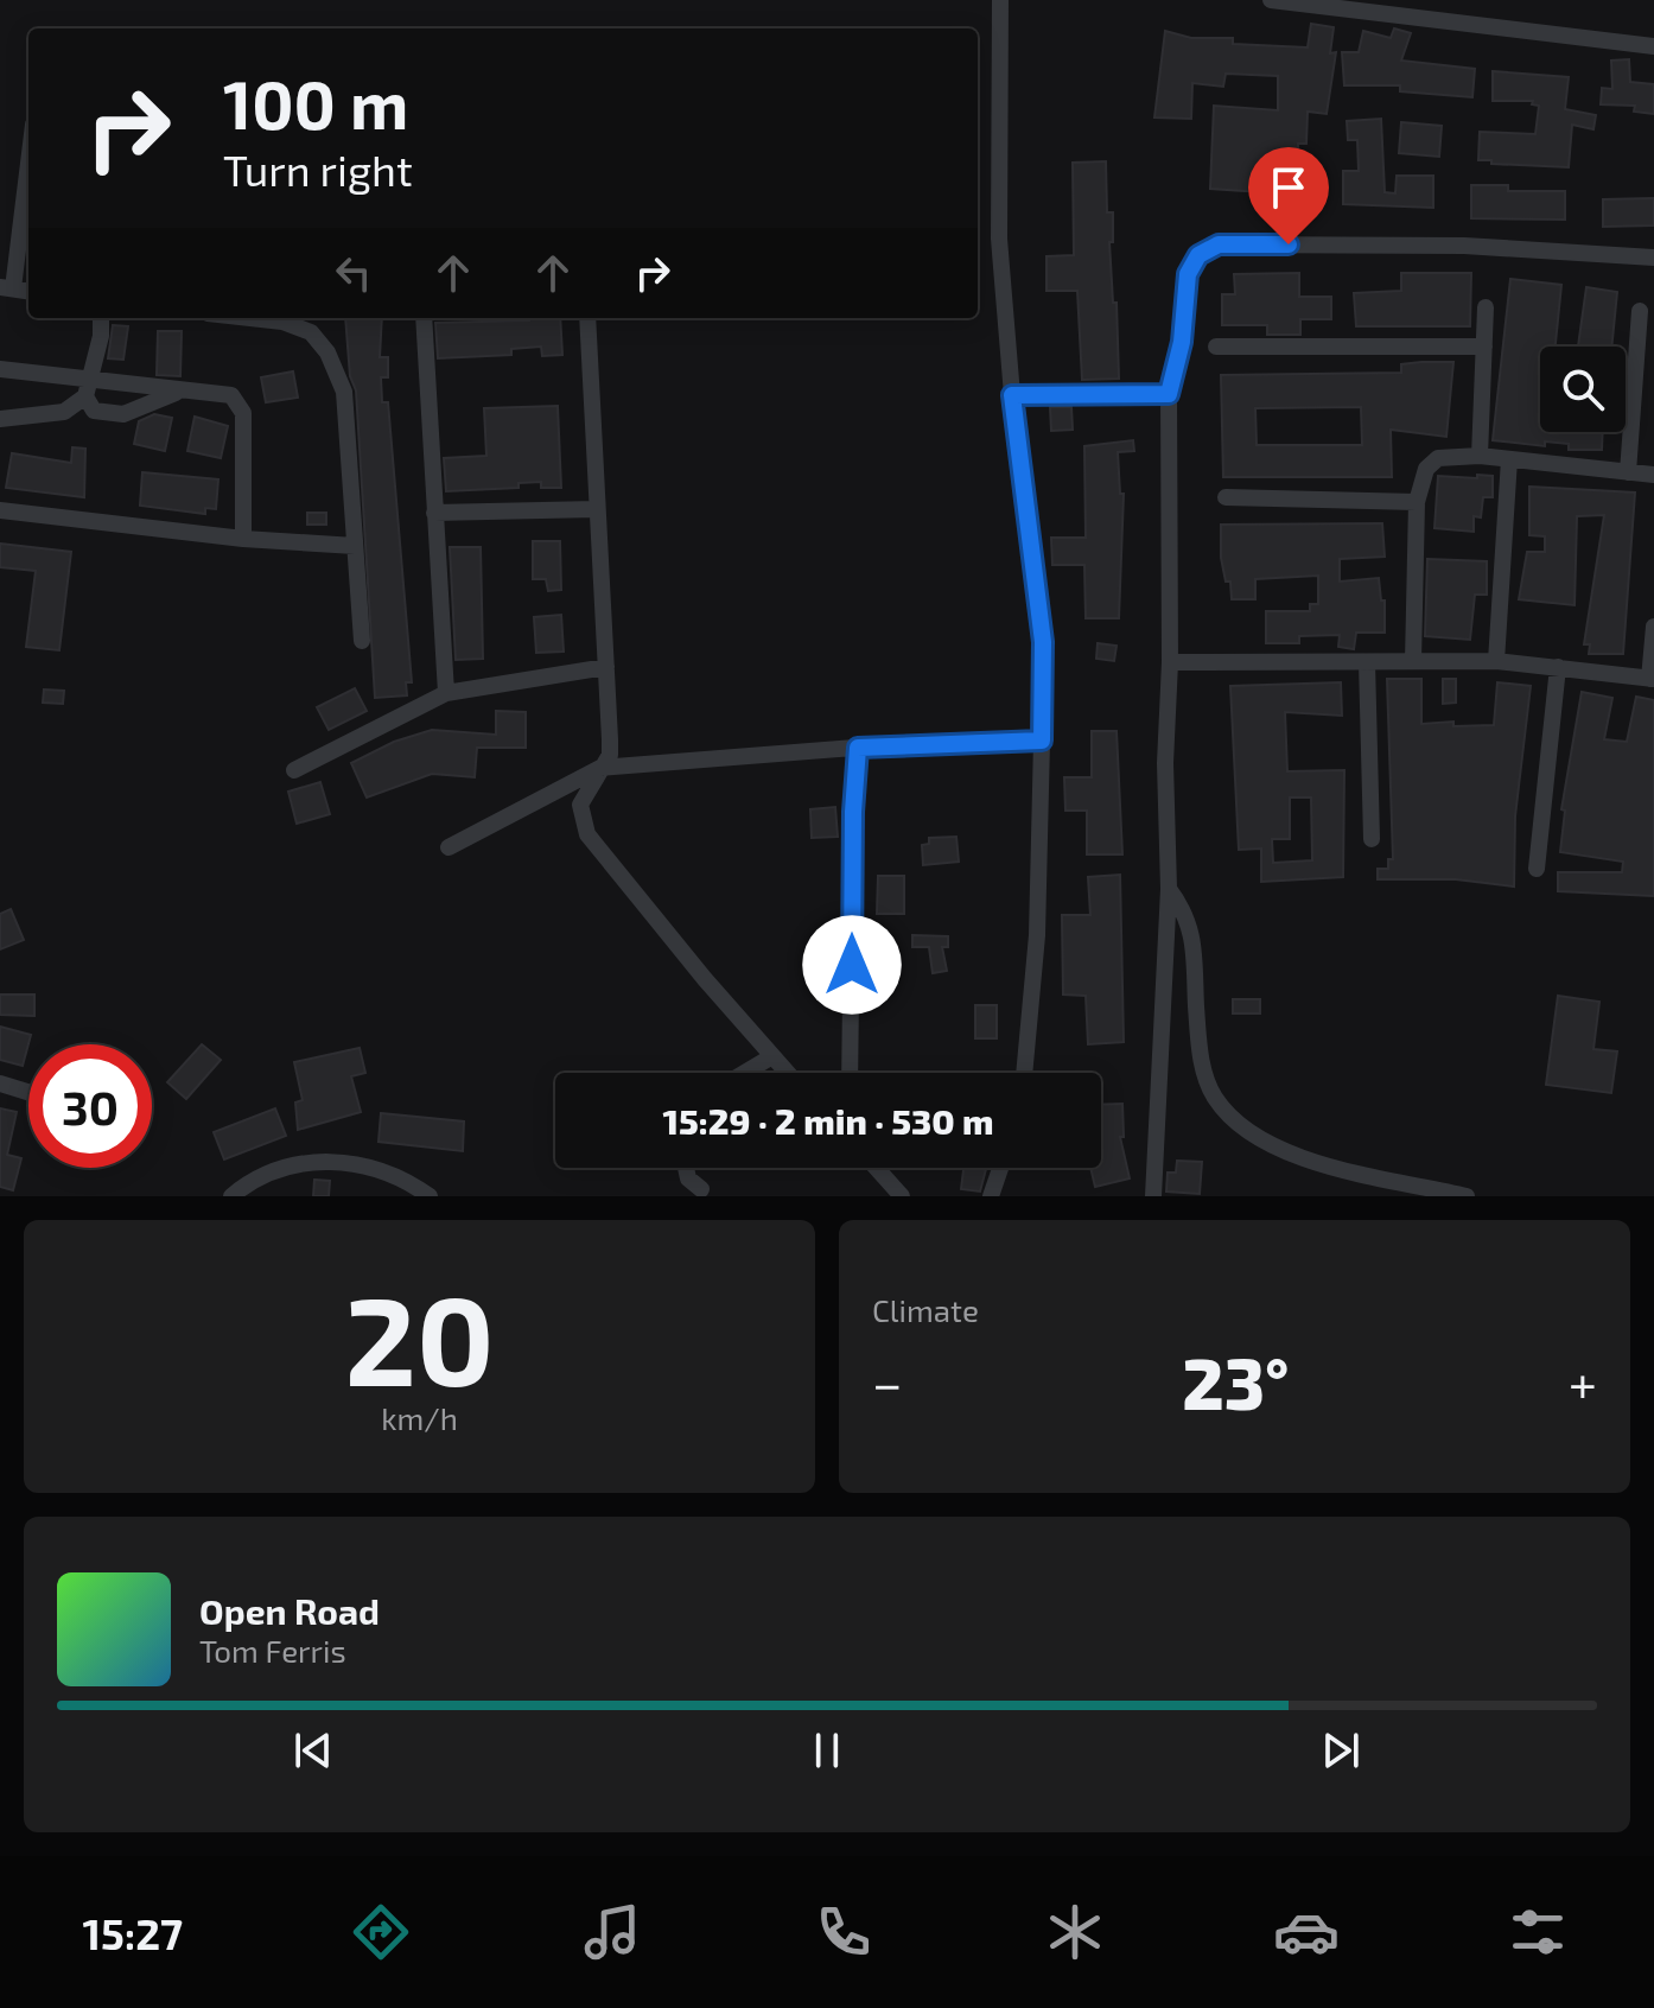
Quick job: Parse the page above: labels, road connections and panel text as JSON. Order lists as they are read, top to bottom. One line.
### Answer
{"page":{"turn":["100 m","Turn right"],"limit":"30","trip":"15:29 · 2 min · 530 m","tile":[["20","km/h"],"Climate"],"heat":["−","23°","+"],"song":["Open Road","Tom Ferris"],"tabs":"15:27"}}
